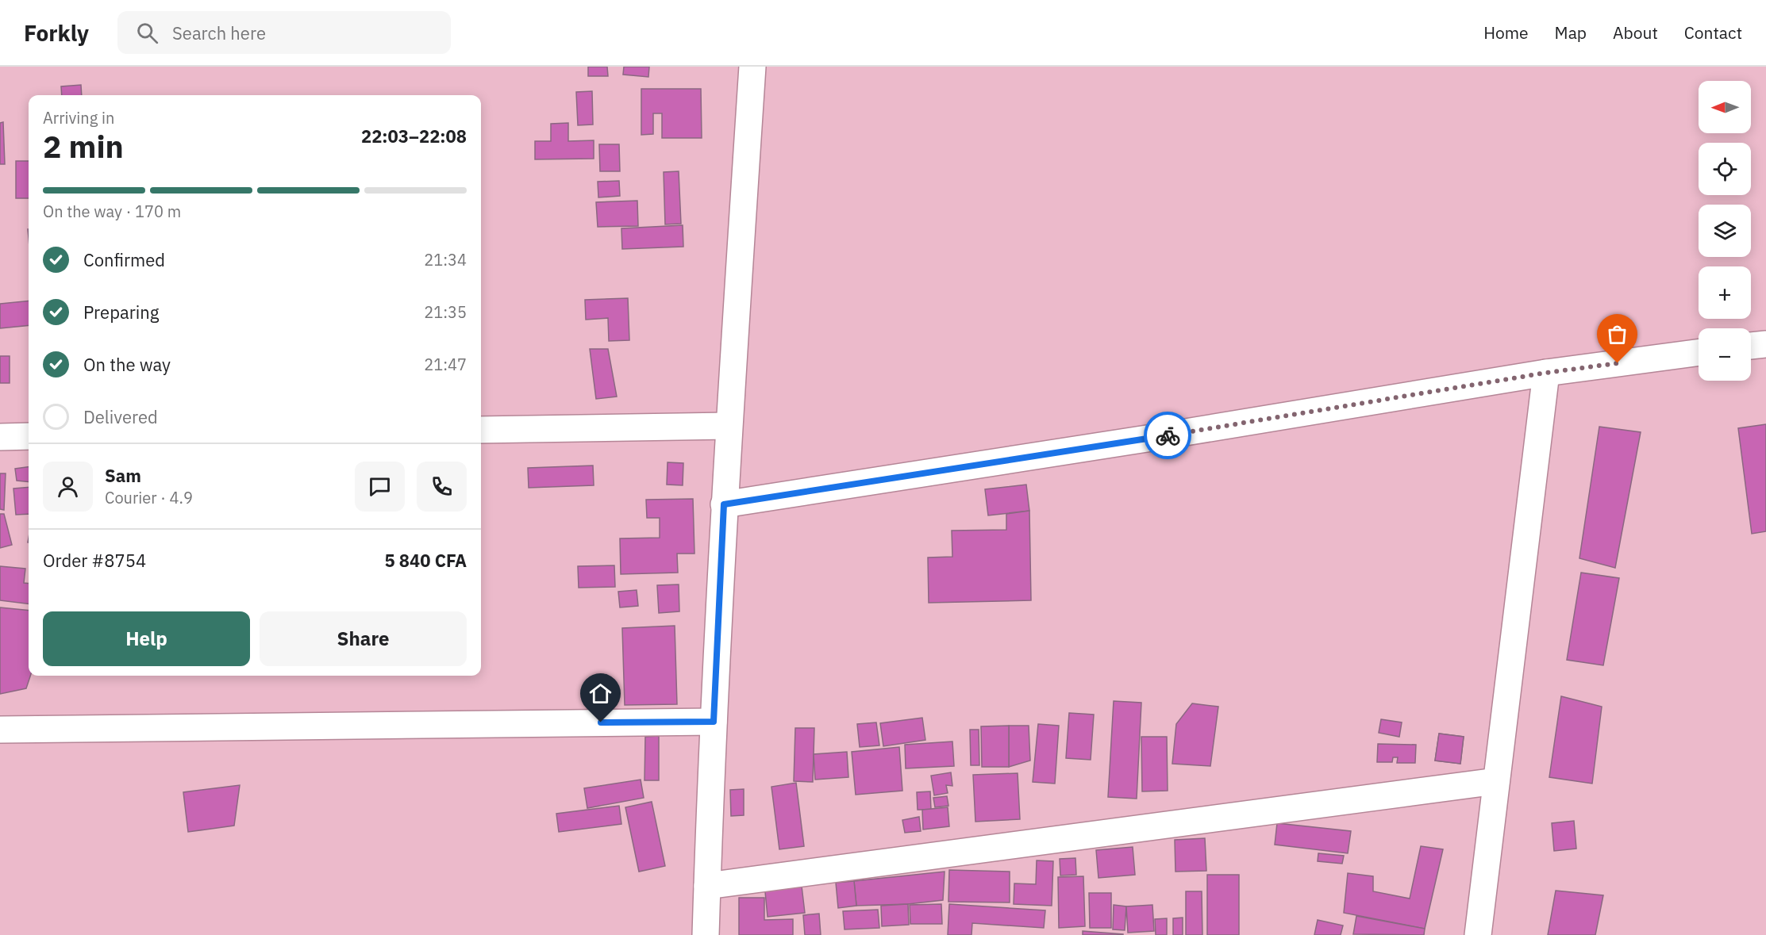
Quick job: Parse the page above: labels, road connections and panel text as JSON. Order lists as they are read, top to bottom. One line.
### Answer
{"north":"left","page":{"header":"Forkly","search":"Search here","nav":["Home","Map","About","Contact"],"map_buttons":["+","−"],"heading":["2 min","Arriving in","22:03–22:08"],"panel":["Sam","Courier · 4.9","Order #8754","5 840 CFA"],"bar":"On the way · 170 m","list":[["Confirmed","21:34"],["Preparing","21:35"],["On the way","21:47"],"Delivered"],"buttons":["Help","Share"]}}
